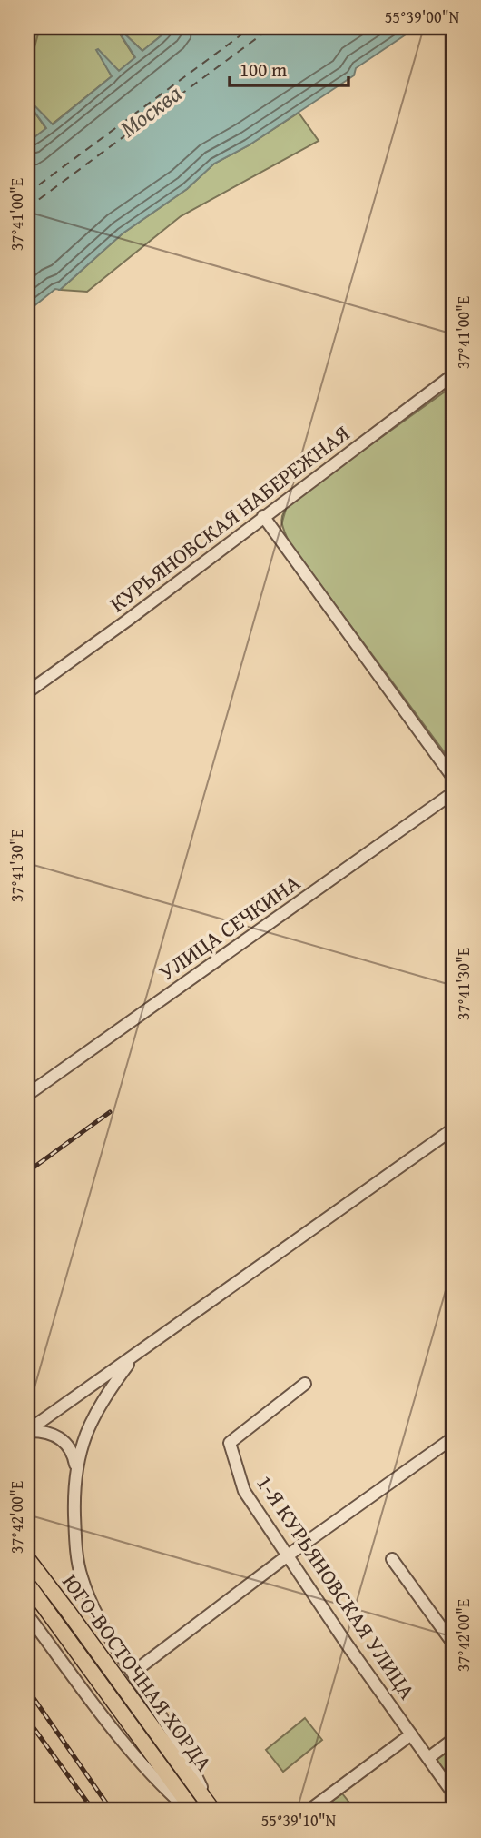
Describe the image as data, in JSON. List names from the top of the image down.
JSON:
{
  "streets": {
    "main road": ["ЮГО-ВОСТОЧНАЯ ХОРДА"],
    "street": ["КУРЬЯНОВСКАЯ НАБЕРЕЖНАЯ", "УЛИЦА СЕЧКИНА", "1-Я КУРЬЯНОВСКАЯ УЛИЦА"]
  },
  "water": ["Москва"],
  "scale_bar": "100 m",
  "coordinates": [
    "55°39'00\"N",
    "37°41'00\"E",
    "37°41'30\"E",
    "37°42'00\"E",
    "55°39'10\"N"
  ]
}
